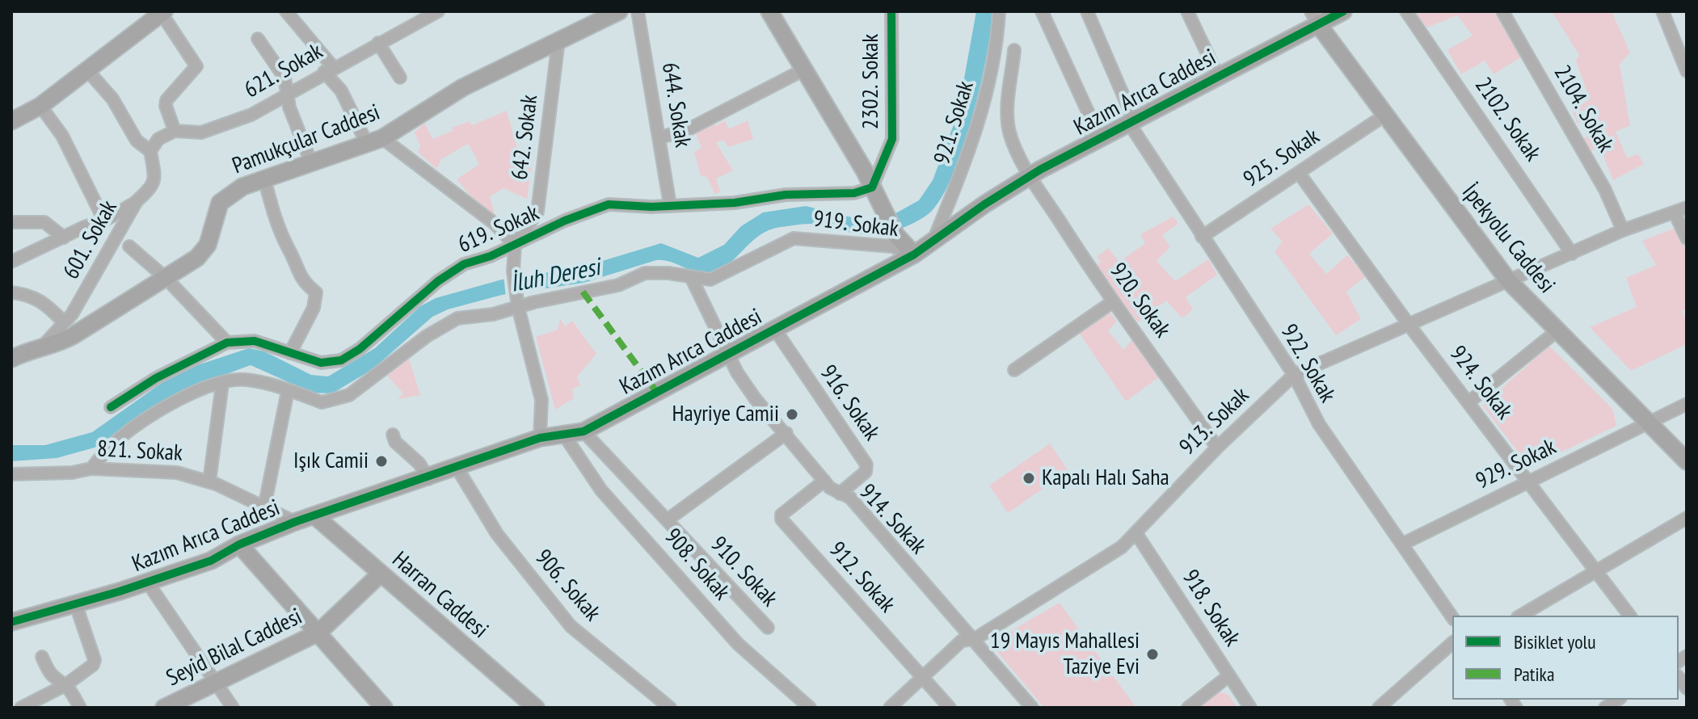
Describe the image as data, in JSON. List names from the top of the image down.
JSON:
{
  "streets": {
    "street": [
      "621. Sokak",
      "2302. Sokak",
      "Kazım Arıca Caddesi",
      "644. Sokak",
      "2104. Sokak",
      "2102. Sokak",
      "921. Sokak",
      "642. Sokak",
      "Pamukçular Caddesi",
      "925. Sokak",
      "919. Sokak",
      "619. Sokak",
      "İpekyolu Caddesi",
      "601. Sokak",
      "920. Sokak",
      "922. Sokak",
      "924. Sokak",
      "916. Sokak",
      "913. Sokak",
      "821. Sokak",
      "929. Sokak",
      "914. Sokak",
      "908. Sokak",
      "910. Sokak",
      "912. Sokak",
      "906. Sokak",
      "Harran Caddesi",
      "918. Sokak",
      "Seyid Bilal Caddesi"
    ]
  },
  "crossings": [
    ["2302. Sokak", "619. Sokak"],
    ["Kazım Arıca Caddesi", "921. Sokak"],
    ["Kazım Arıca Caddesi", "919. Sokak"],
    ["Kazım Arıca Caddesi", "İpekyolu Caddesi"],
    ["Kazım Arıca Caddesi", "920. Sokak"],
    ["Kazım Arıca Caddesi", "922. Sokak"],
    ["Kazım Arıca Caddesi", "916. Sokak"],
    ["Kazım Arıca Caddesi", "821. Sokak"],
    ["Kazım Arıca Caddesi", "914. Sokak"],
    ["Kazım Arıca Caddesi", "908. Sokak"],
    ["Kazım Arıca Caddesi", "910. Sokak"],
    ["Kazım Arıca Caddesi", "906. Sokak"],
    ["Kazım Arıca Caddesi", "Harran Caddesi"],
    ["644. Sokak", "619. Sokak"],
    ["2104. Sokak", "913. Sokak"],
    ["2102. Sokak", "913. Sokak"],
    ["642. Sokak", "Pamukçular Caddesi"],
    ["642. Sokak", "619. Sokak"],
    ["Pamukçular Caddesi", "601. Sokak"],
    ["925. Sokak", "İpekyolu Caddesi"],
    ["925. Sokak", "922. Sokak"],
    ["925. Sokak", "924. Sokak"],
    ["919. Sokak", "821. Sokak"],
    ["919. Sokak", "914. Sokak"],
    ["İpekyolu Caddesi", "913. Sokak"],
    ["İpekyolu Caddesi", "929. Sokak"],
    ["920. Sokak", "913. Sokak"],
    ["922. Sokak", "913. Sokak"],
    ["922. Sokak", "929. Sokak"],
    ["924. Sokak", "913. Sokak"],
    ["924. Sokak", "929. Sokak"],
    ["916. Sokak", "914. Sokak"],
    ["913. Sokak", "914. Sokak"],
    ["913. Sokak", "912. Sokak"],
    ["913. Sokak", "918. Sokak"],
    ["914. Sokak", "912. Sokak"],
    ["Harran Caddesi", "Seyid Bilal Caddesi"]
  ],
  "water": ["İluh Deresi"],
  "places": [
    "Hayriye Camii",
    "Işık Camii",
    "Kapalı Halı Saha",
    "19 Mayıs Mahallesi Taziye Evi"
  ],
  "legend": ["Bisiklet yolu", "Patika"]
}
